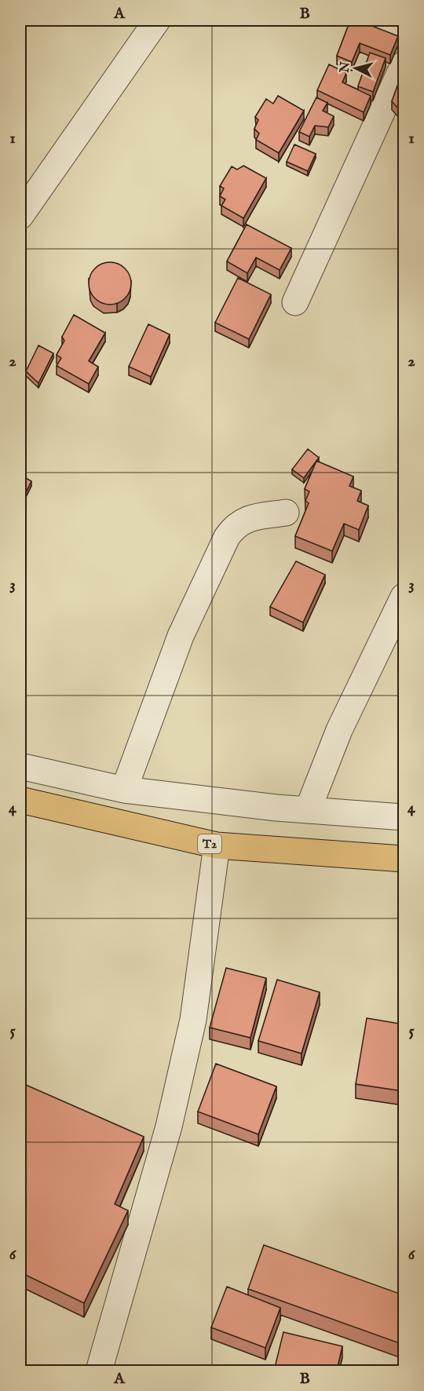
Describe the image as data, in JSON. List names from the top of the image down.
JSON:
{
  "streets": {
    "highway": ["T2"]
  },
  "north": "left",
  "grid": {
    "columns": ["A", "B"],
    "rows": [
      "1",
      "2",
      "3",
      "4",
      "5",
      "6"
    ]
  }
}
